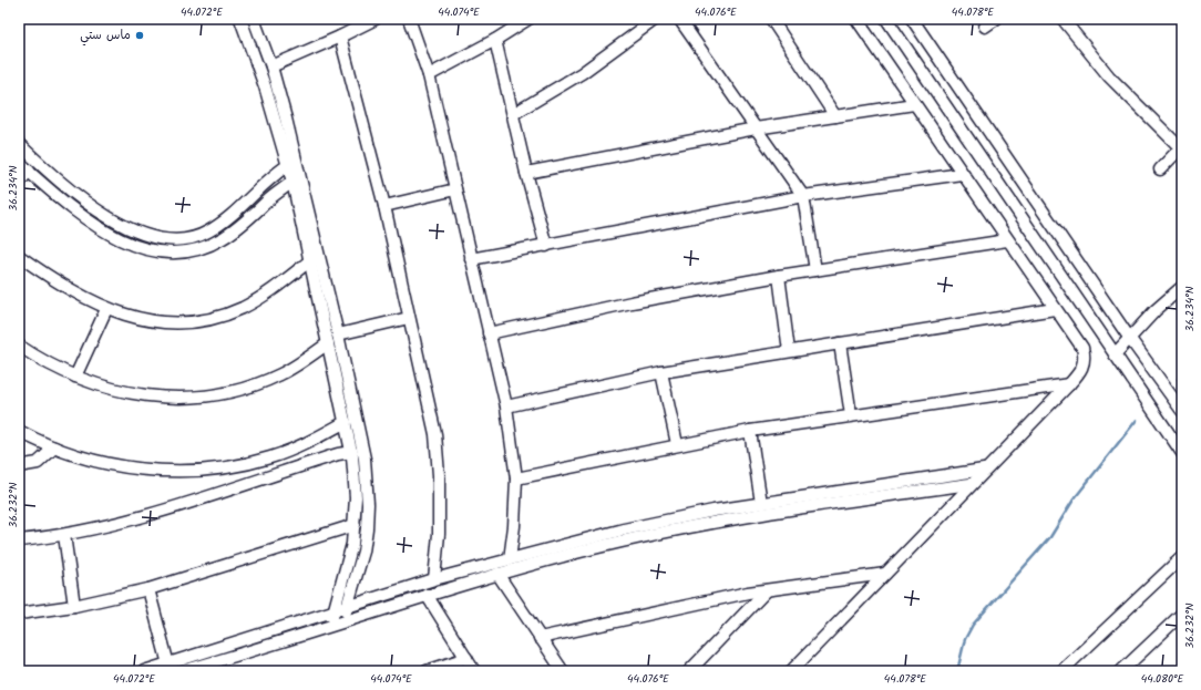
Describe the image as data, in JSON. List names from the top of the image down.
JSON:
{
  "places": ["ماس ستي"],
  "coordinates": [
    "44.072°E",
    "44.074°E",
    "44.076°E",
    "44.078°E",
    "36.234°N",
    "36.232°N",
    "44.080°E"
  ]
}
